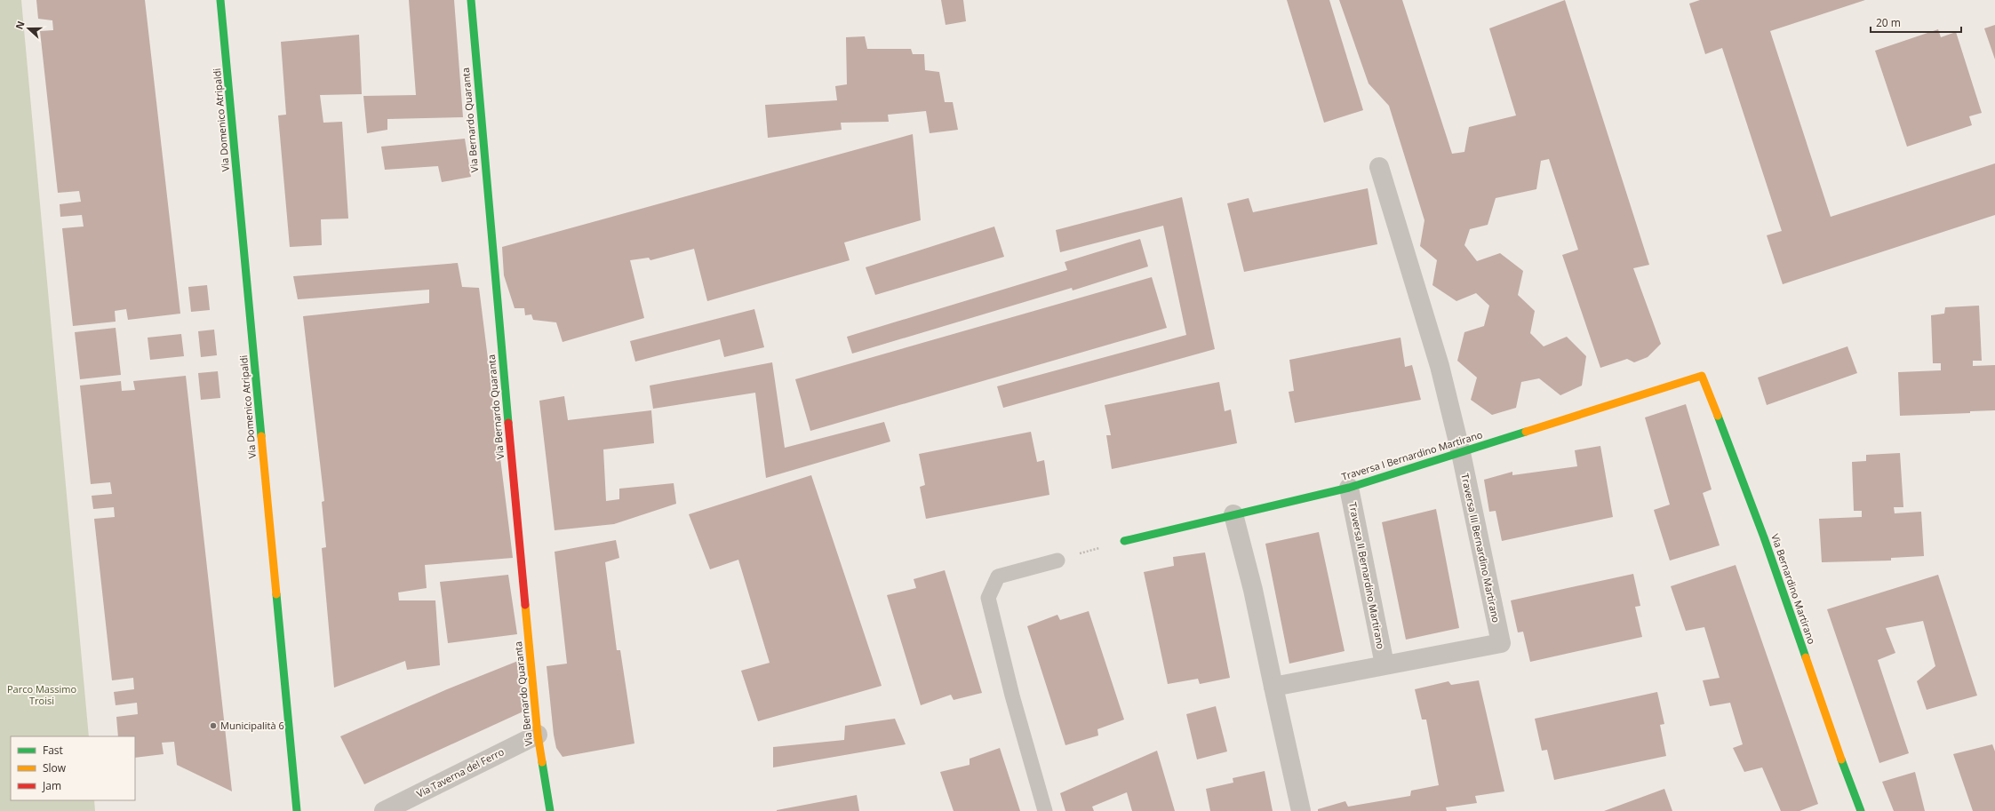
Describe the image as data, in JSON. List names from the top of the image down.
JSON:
{
  "streets": {
    "street": [
      "Via Domenico Atripaldi",
      "Via Bernardo Quaranta",
      "Traversa I Bernardino Martirano",
      "Traversa III Bernardino Martirano",
      "Traversa II Bernardino Martirano",
      "Via Bernardino Martirano",
      "Via Taverna del Ferro"
    ]
  },
  "crossings": [
    ["Via Bernardo Quaranta", "Via Taverna del Ferro"],
    ["Traversa I Bernardino Martirano", "Traversa III Bernardino Martirano"],
    ["Traversa I Bernardino Martirano", "Traversa II Bernardino Martirano"],
    ["Traversa I Bernardino Martirano", "Via Bernardino Martirano"],
    ["Traversa III Bernardino Martirano", "Traversa II Bernardino Martirano"]
  ],
  "parks": ["Parco Massimo Troisi"],
  "places": ["Municipalità 6"],
  "legend": ["Fast", "Slow", "Jam"],
  "scale_bar": "20 m",
  "north": "left"
}
